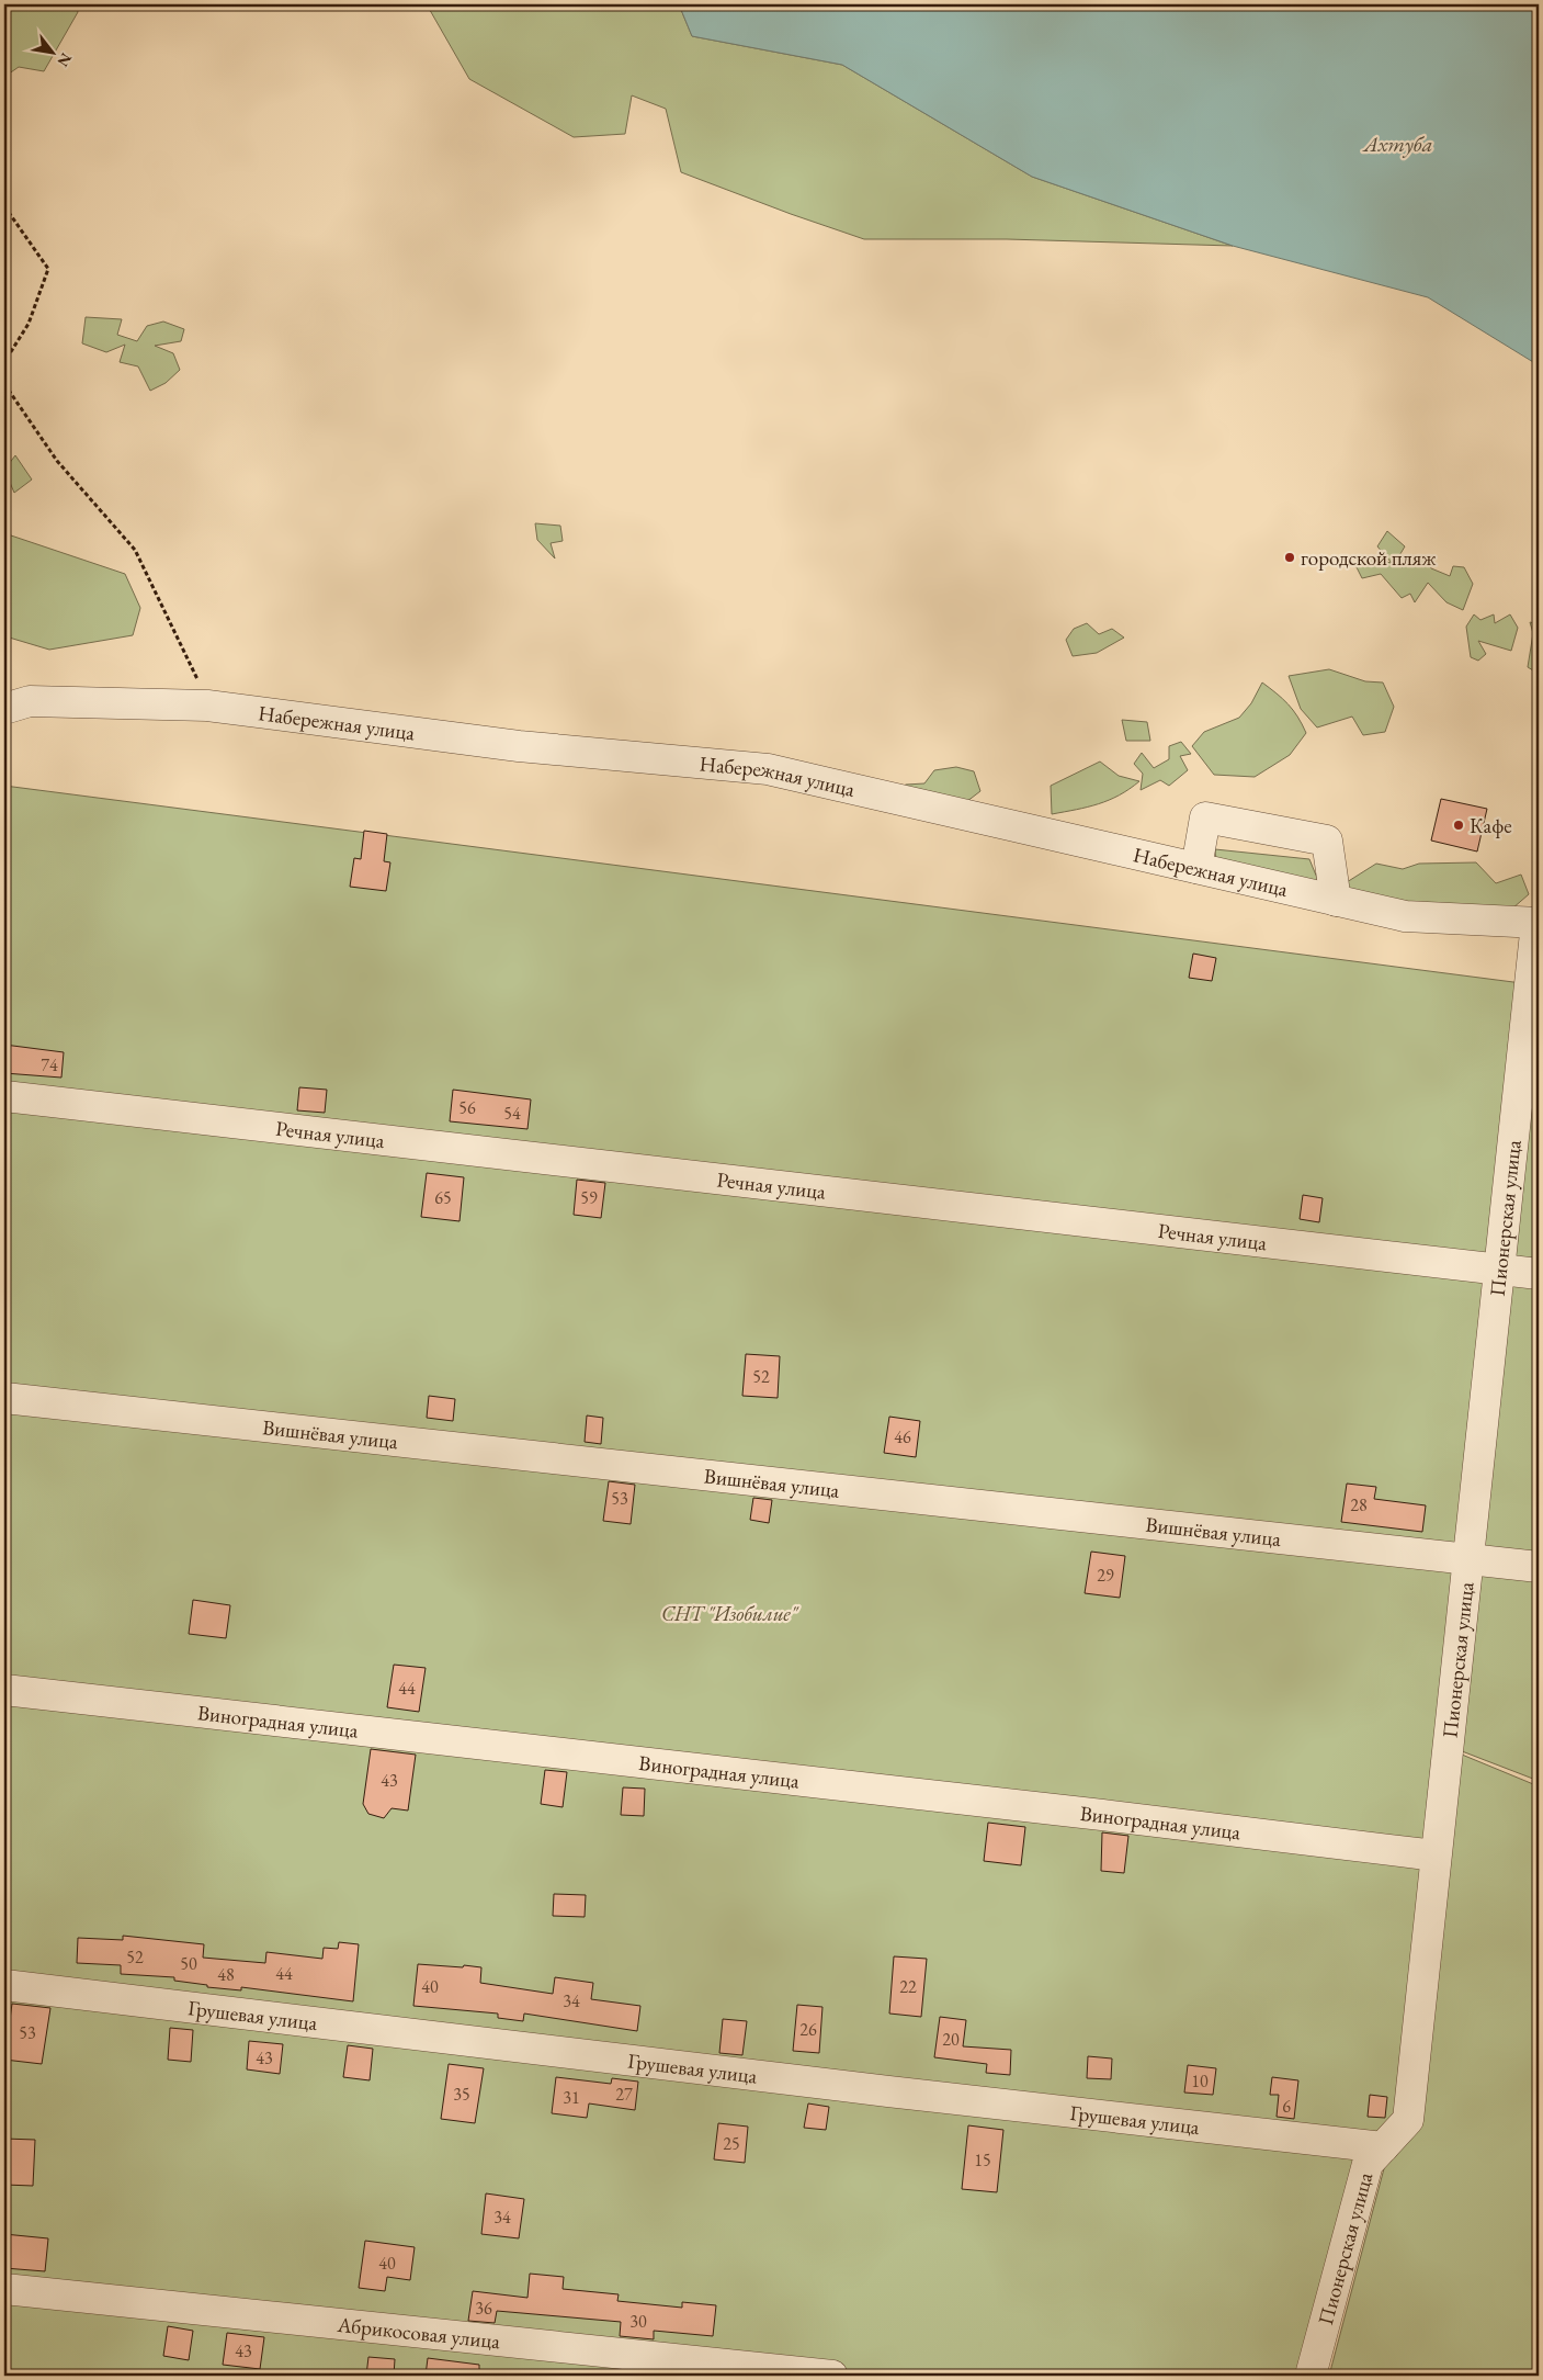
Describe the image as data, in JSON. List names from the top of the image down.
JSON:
{
  "streets": {
    "street": [
      "Набережная улица",
      "Речная улица",
      "Пионерская улица",
      "Вишнёвая улица",
      "Виноградная улица",
      "Грушевая улица",
      "Абрикосовая улица"
    ]
  },
  "crossings": [
    ["Набережная улица", "Пионерская улица"],
    ["Речная улица", "Пионерская улица"],
    ["Пионерская улица", "Вишнёвая улица"],
    ["Пионерская улица", "Виноградная улица"],
    ["Пионерская улица", "Грушевая улица"]
  ],
  "water": ["Ахтуба"],
  "parks": ["СНТ \"Изобилие\""],
  "places": ["городской пляж", "Кафе"],
  "house_numbers": [
    "74",
    "56",
    "54",
    "65",
    "59",
    "52",
    "46",
    "53",
    "28",
    "29",
    "44",
    "43",
    "52",
    "50",
    "44",
    "48",
    "40",
    "22",
    "34",
    "26",
    "53",
    "20",
    "43",
    "10",
    "35",
    "27",
    "31",
    "6",
    "25",
    "15",
    "34",
    "40",
    "36",
    "30",
    "43"
  ],
  "north": "bottom right"
}
